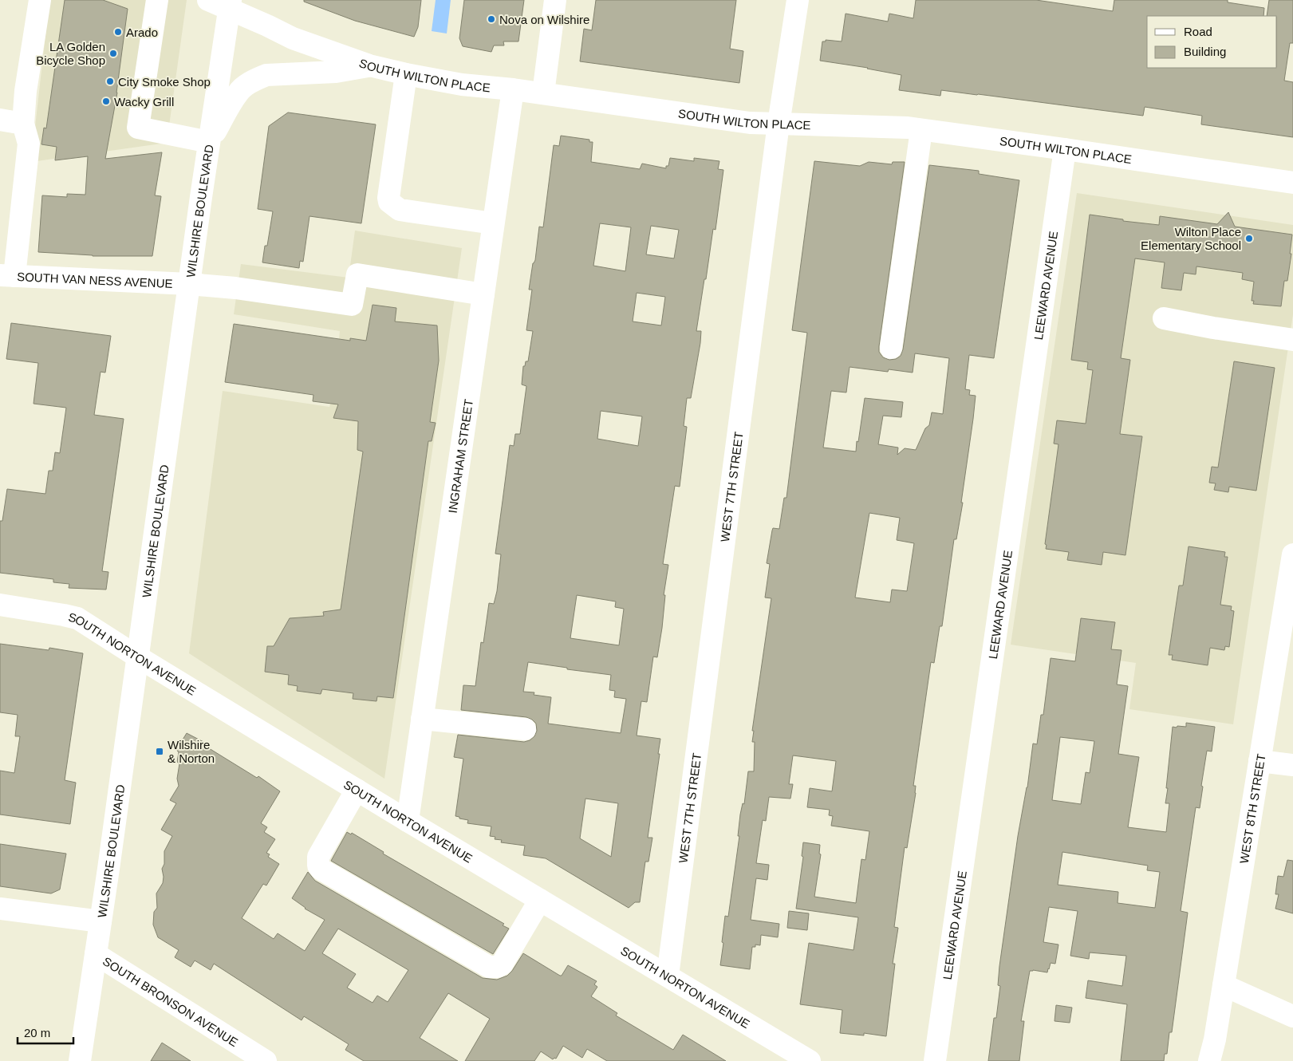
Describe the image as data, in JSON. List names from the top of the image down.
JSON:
{
  "streets": {
    "street": [
      "SOUTH WILTON PLACE",
      "WILSHIRE BOULEVARD",
      "SOUTH VAN NESS AVENUE",
      "LEEWARD AVENUE",
      "INGRAHAM STREET",
      "WEST 7TH STREET",
      "SOUTH NORTON AVENUE",
      "WEST 8TH STREET",
      "SOUTH BRONSON AVENUE"
    ]
  },
  "crossings": [
    ["SOUTH WILTON PLACE", "WILSHIRE BOULEVARD"],
    ["SOUTH WILTON PLACE", "LEEWARD AVENUE"],
    ["SOUTH WILTON PLACE", "INGRAHAM STREET"],
    ["SOUTH WILTON PLACE", "WEST 7TH STREET"],
    ["WILSHIRE BOULEVARD", "SOUTH VAN NESS AVENUE"],
    ["WILSHIRE BOULEVARD", "SOUTH NORTON AVENUE"],
    ["WILSHIRE BOULEVARD", "SOUTH BRONSON AVENUE"],
    ["SOUTH VAN NESS AVENUE", "INGRAHAM STREET"],
    ["INGRAHAM STREET", "SOUTH NORTON AVENUE"],
    ["WEST 7TH STREET", "SOUTH NORTON AVENUE"]
  ],
  "places": {
    "other": [
      "Nova on Wilshire",
      "Arado",
      "LA Golden Bicycle Shop",
      "City Smoke Shop",
      "Wacky Grill",
      "Wilton Place Elementary School"
    ],
    "transit": ["Wilshire & Norton"]
  },
  "legend": ["Road", "Building"],
  "scale_bar": "20 m"
}
